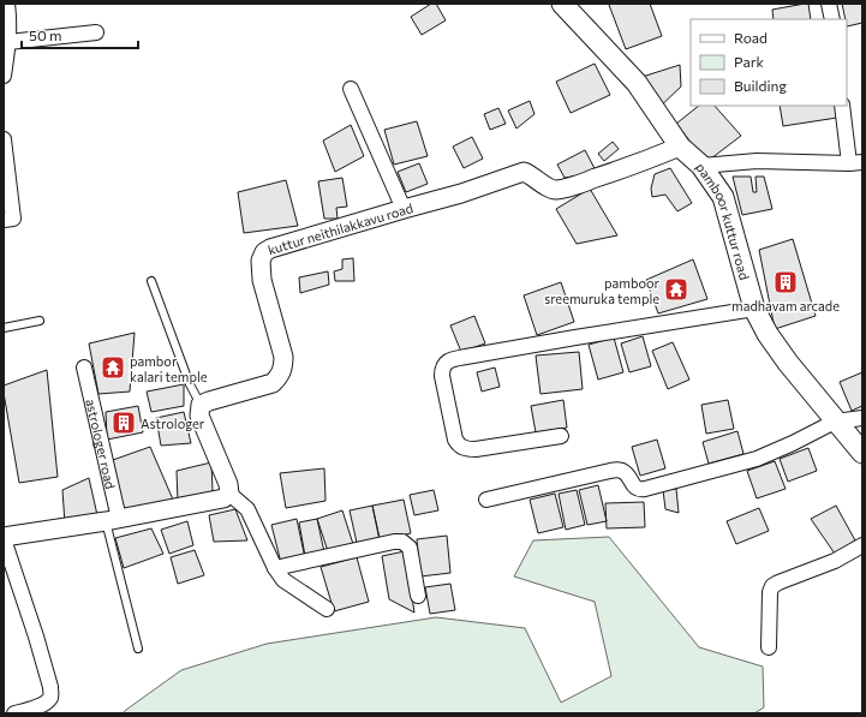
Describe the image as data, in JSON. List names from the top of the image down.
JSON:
{
  "streets": {
    "main road": ["pamboor kuttur road"],
    "street": ["kuttur neithilakkavu road", "astrologer road"]
  },
  "crossings": [
    ["pamboor kuttur road", "kuttur neithilakkavu road"]
  ],
  "places": {
    "building": ["madhavam arcade", "Astrologer"],
    "temple": ["pamboor sreemuruka temple", "pambor kalari temple"]
  },
  "legend": ["Road", "Park", "Building"],
  "scale_bar": "50 m"
}
